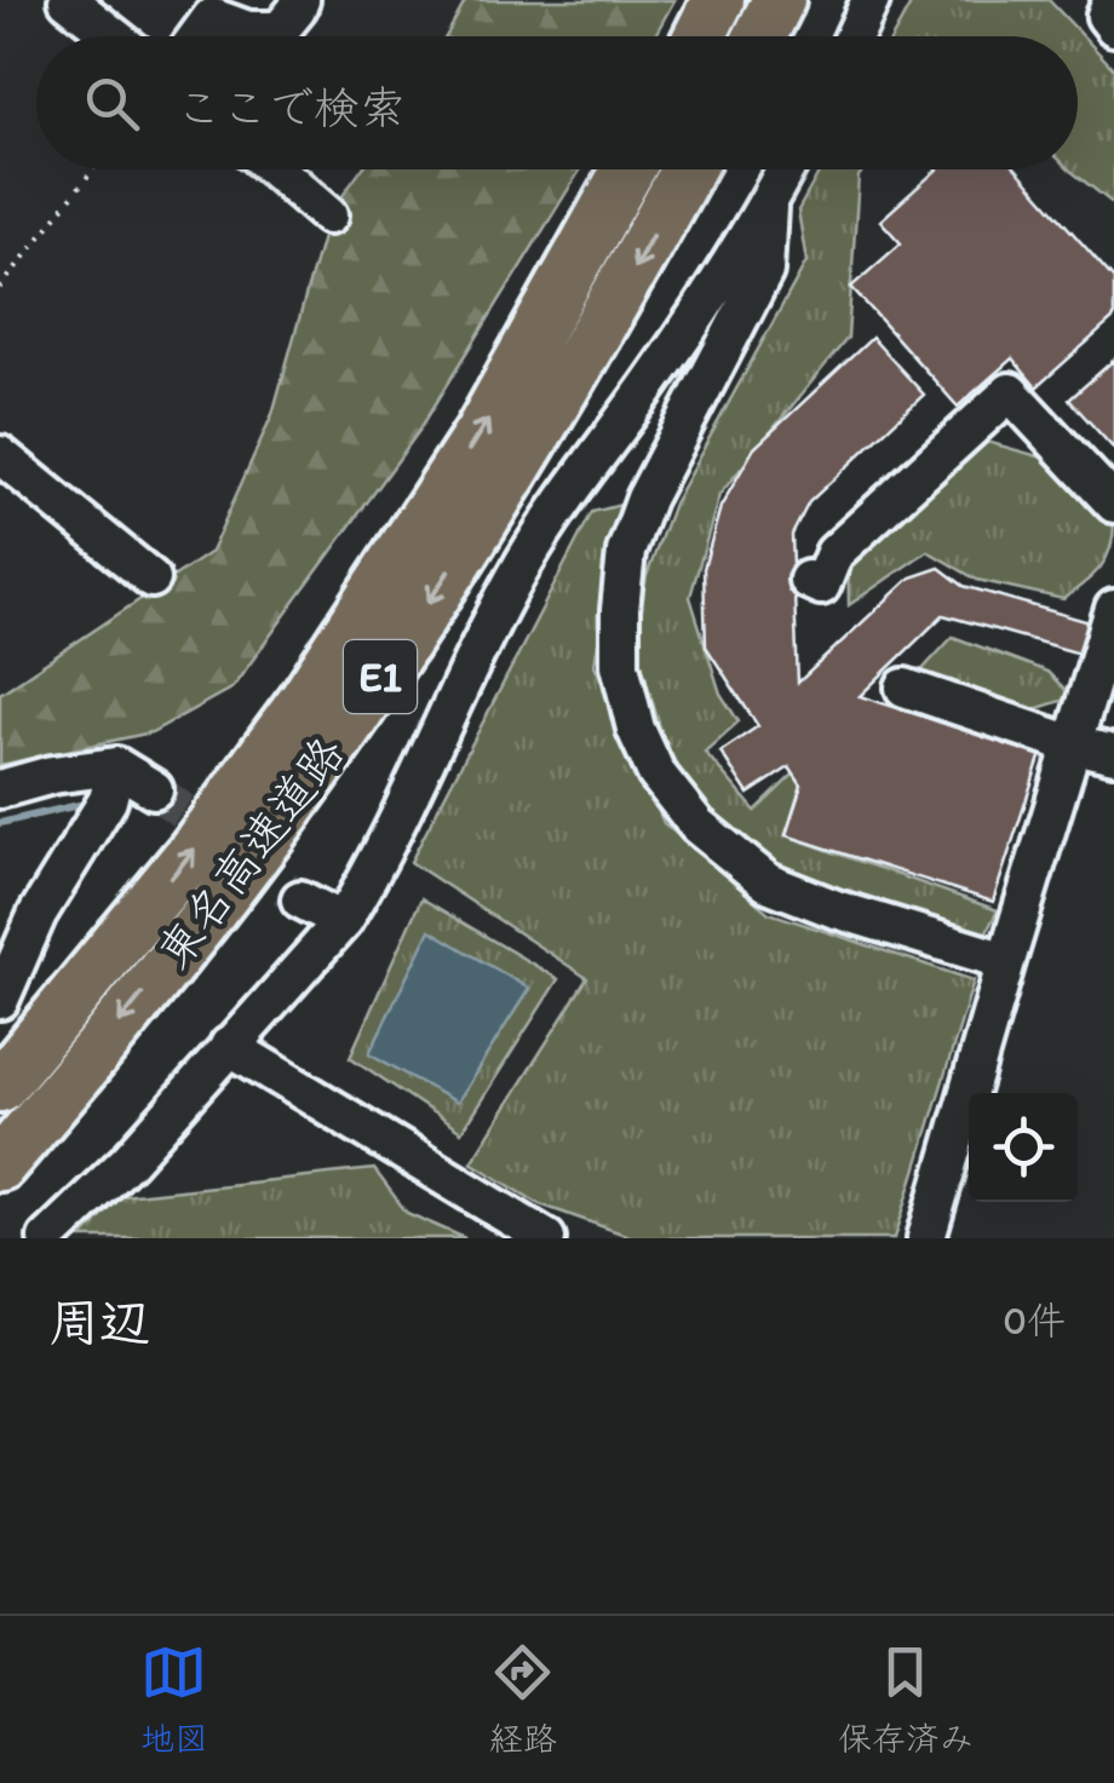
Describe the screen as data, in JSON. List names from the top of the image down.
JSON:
{
  "streets": {
    "highway": ["E1", "東名高速道路"]
  },
  "page": {
    "search": "ここで検索",
    "heading": ["周辺", "0件"],
    "nav": ["地図", "経路", "保存済み"]
  }
}
